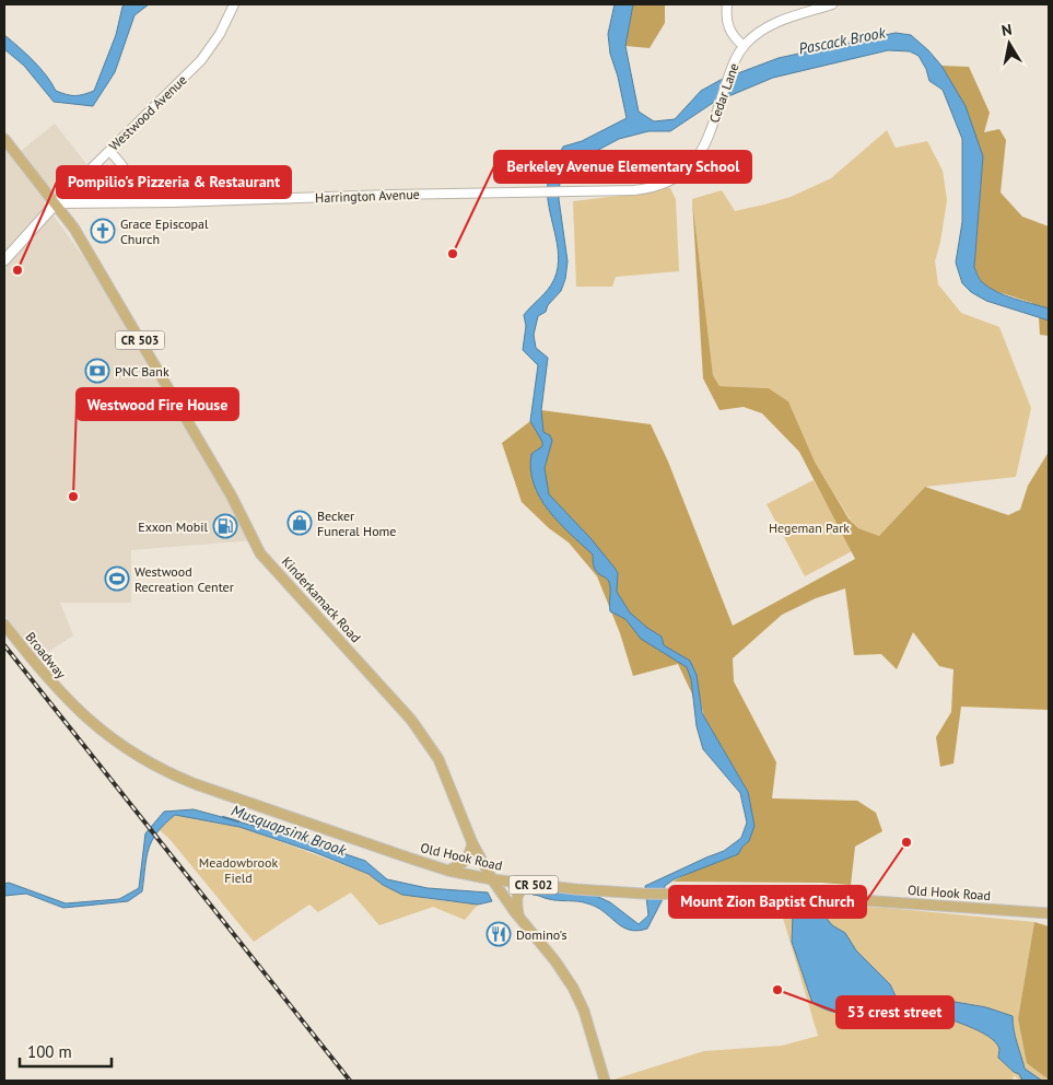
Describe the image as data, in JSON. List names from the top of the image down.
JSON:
{
  "streets": {
    "main road": [
      "Westwood Avenue",
      "CR 503",
      "Kinderkamack Road",
      "Broadway",
      "Old Hook Road",
      "CR 502"
    ],
    "street": ["Cedar Lane", "Harrington Avenue"]
  },
  "crossings": [
    ["Cedar Lane", "Harrington Avenue"],
    ["Westwood Avenue", "Harrington Avenue"],
    ["Westwood Avenue", "Kinderkamack Road"],
    ["Harrington Avenue", "Kinderkamack Road"],
    ["Kinderkamack Road", "Old Hook Road"],
    ["Broadway", "Old Hook Road"]
  ],
  "water": ["Pascack Brook", "Musquapsink Brook"],
  "parks": ["Hegeman Park", "Meadowbrook Field"],
  "places": {
    "church": ["Grace Episcopal Church"],
    "other": [
      "Berkeley Avenue Elementary School",
      "Pompilio's Pizzeria & Restaurant",
      "Westwood Fire House",
      "Mount Zion Baptist Church",
      "53 crest street"
    ],
    "bank": ["PNC Bank"],
    "shop": ["Becker Funeral Home"],
    "fuel station": ["Exxon Mobil"],
    "sports": ["Westwood Recreation Center"],
    "restaurant": ["Domino's"]
  },
  "scale_bar": "100 m",
  "north": "top"
}
